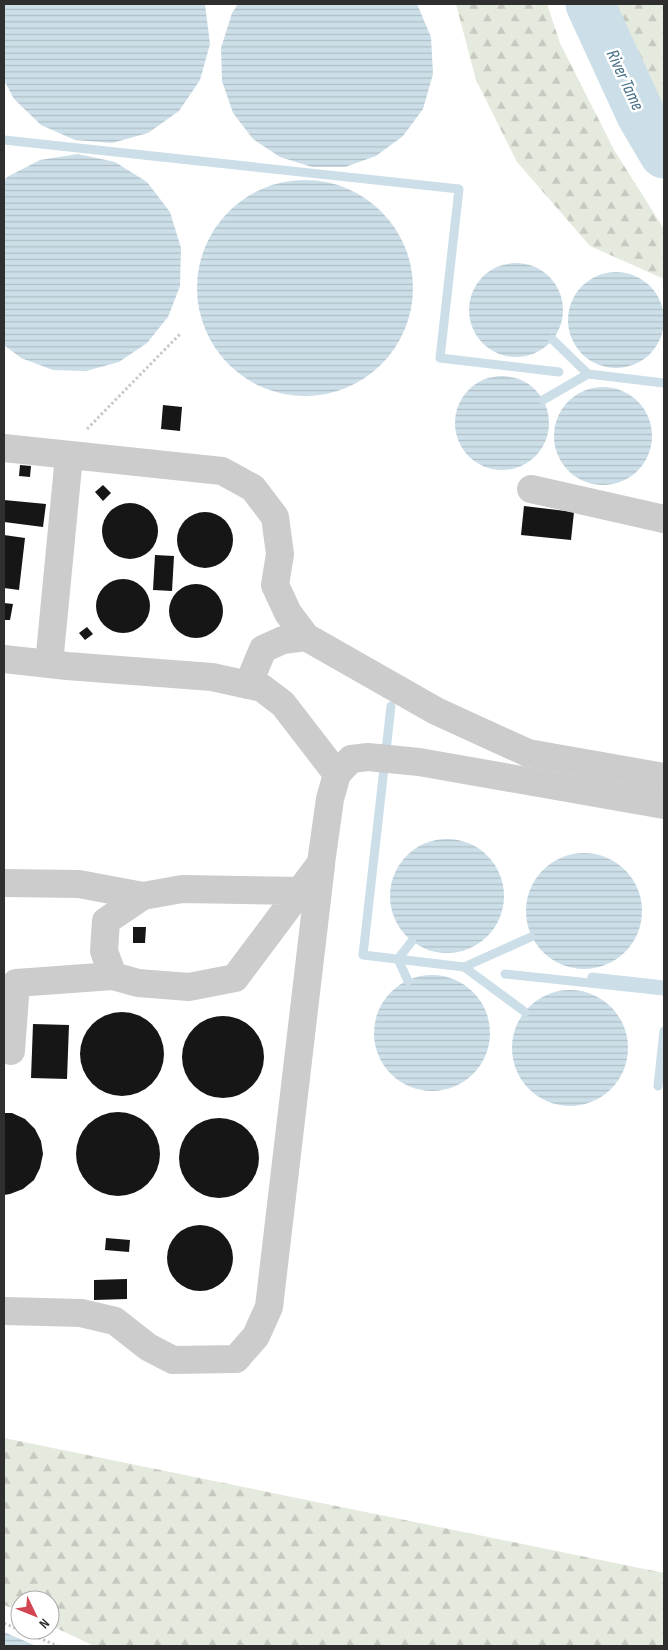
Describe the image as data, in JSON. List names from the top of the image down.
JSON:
{
  "water": ["River Tame"],
  "north": "bottom right"
}
